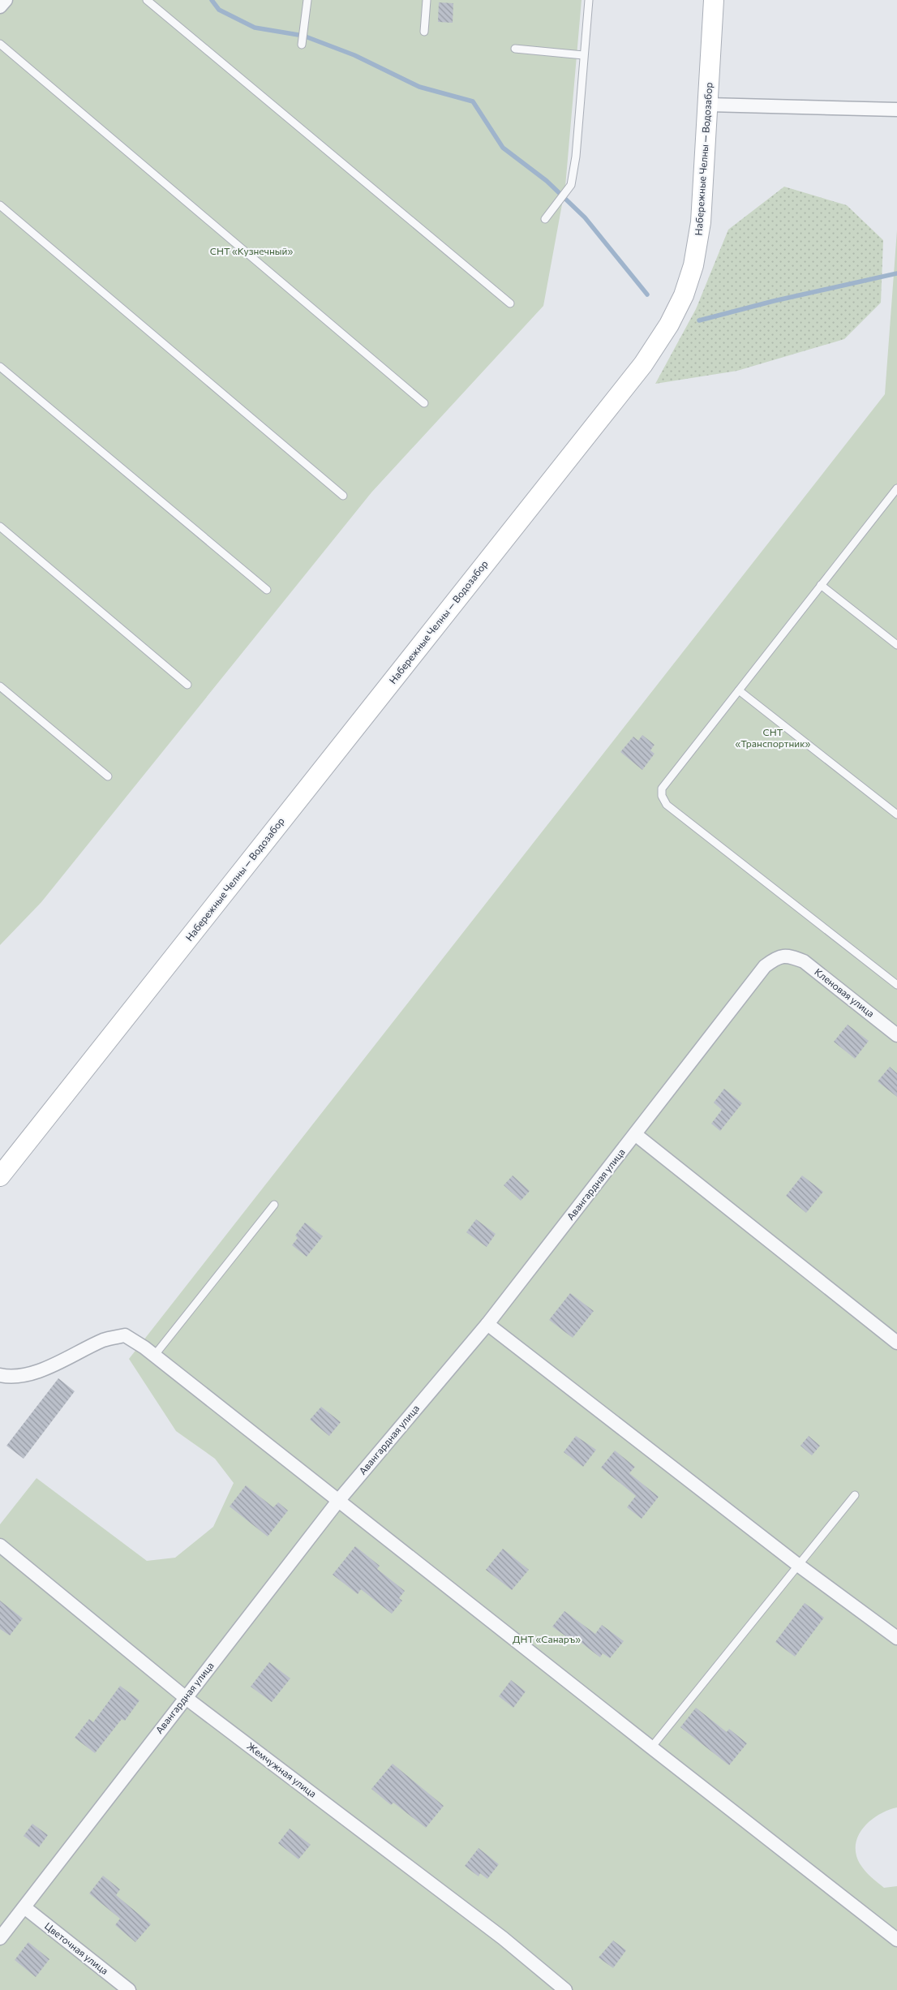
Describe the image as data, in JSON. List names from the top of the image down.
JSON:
{
  "streets": {
    "main road": ["Набережные Челны — Водозабор"],
    "street": [
      "Кленовая улица",
      "Авангардная улица",
      "Жемчужная улица",
      "Цветочная улица"
    ]
  },
  "crossings": [
    ["Кленовая улица", "Авангардная улица"],
    ["Авангардная улица", "Жемчужная улица"],
    ["Авангардная улица", "Цветочная улица"]
  ],
  "parks": ["СНТ «Кузнечный»", "СНТ «Транспортник»", "ДНТ «Санаръ»"]
}
